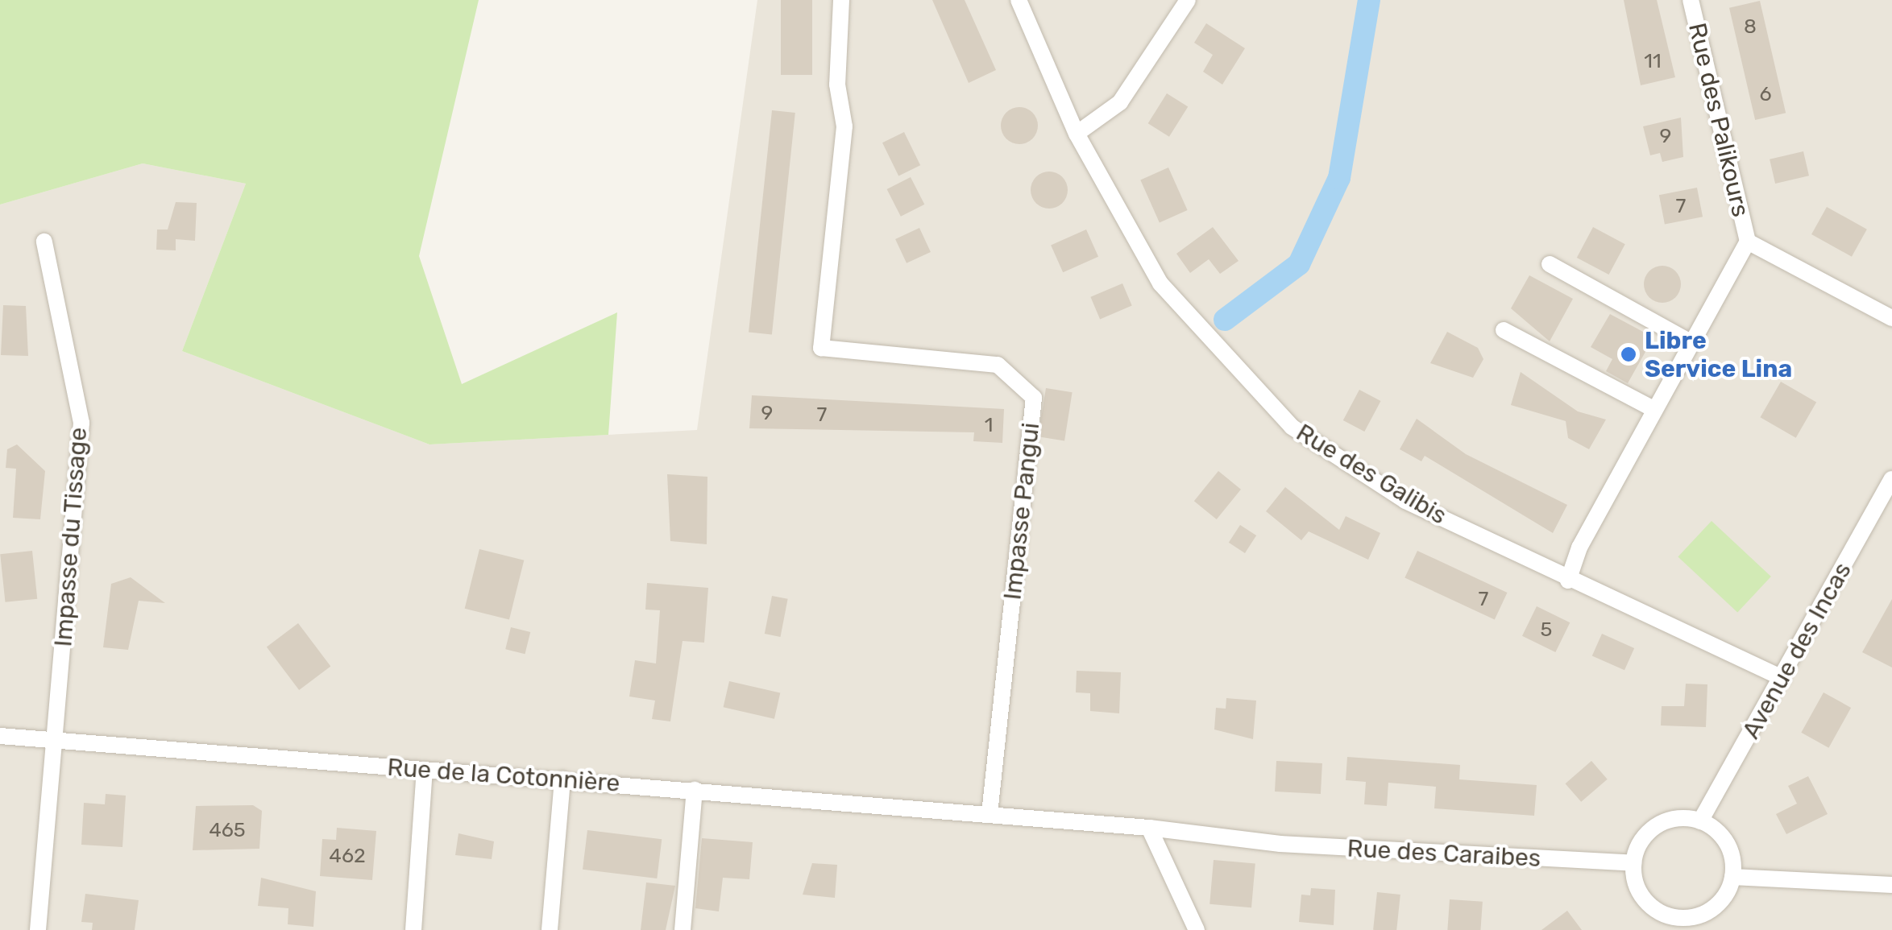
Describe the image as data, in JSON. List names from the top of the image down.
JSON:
{
  "streets": {
    "street": [
      "Rue des Palikours",
      "Rue des Galibis",
      "Impasse Pangui",
      "Impasse du Tissage",
      "Avenue des Incas",
      "Rue de la Cotonnière",
      "Rue des Caraibes"
    ]
  },
  "crossings": [
    ["Rue des Palikours", "Rue des Galibis"],
    ["Rue des Galibis", "Avenue des Incas"],
    ["Impasse Pangui", "Rue de la Cotonnière"],
    ["Impasse du Tissage", "Rue de la Cotonnière"],
    ["Avenue des Incas", "Rue des Caraibes"],
    ["Rue de la Cotonnière", "Rue des Caraibes"]
  ],
  "places": ["Libre Service Lina"],
  "house_numbers": [
    "8",
    "11",
    "6",
    "9",
    "7",
    "9",
    "7",
    "1",
    "7",
    "5",
    "465",
    "462"
  ]
}
